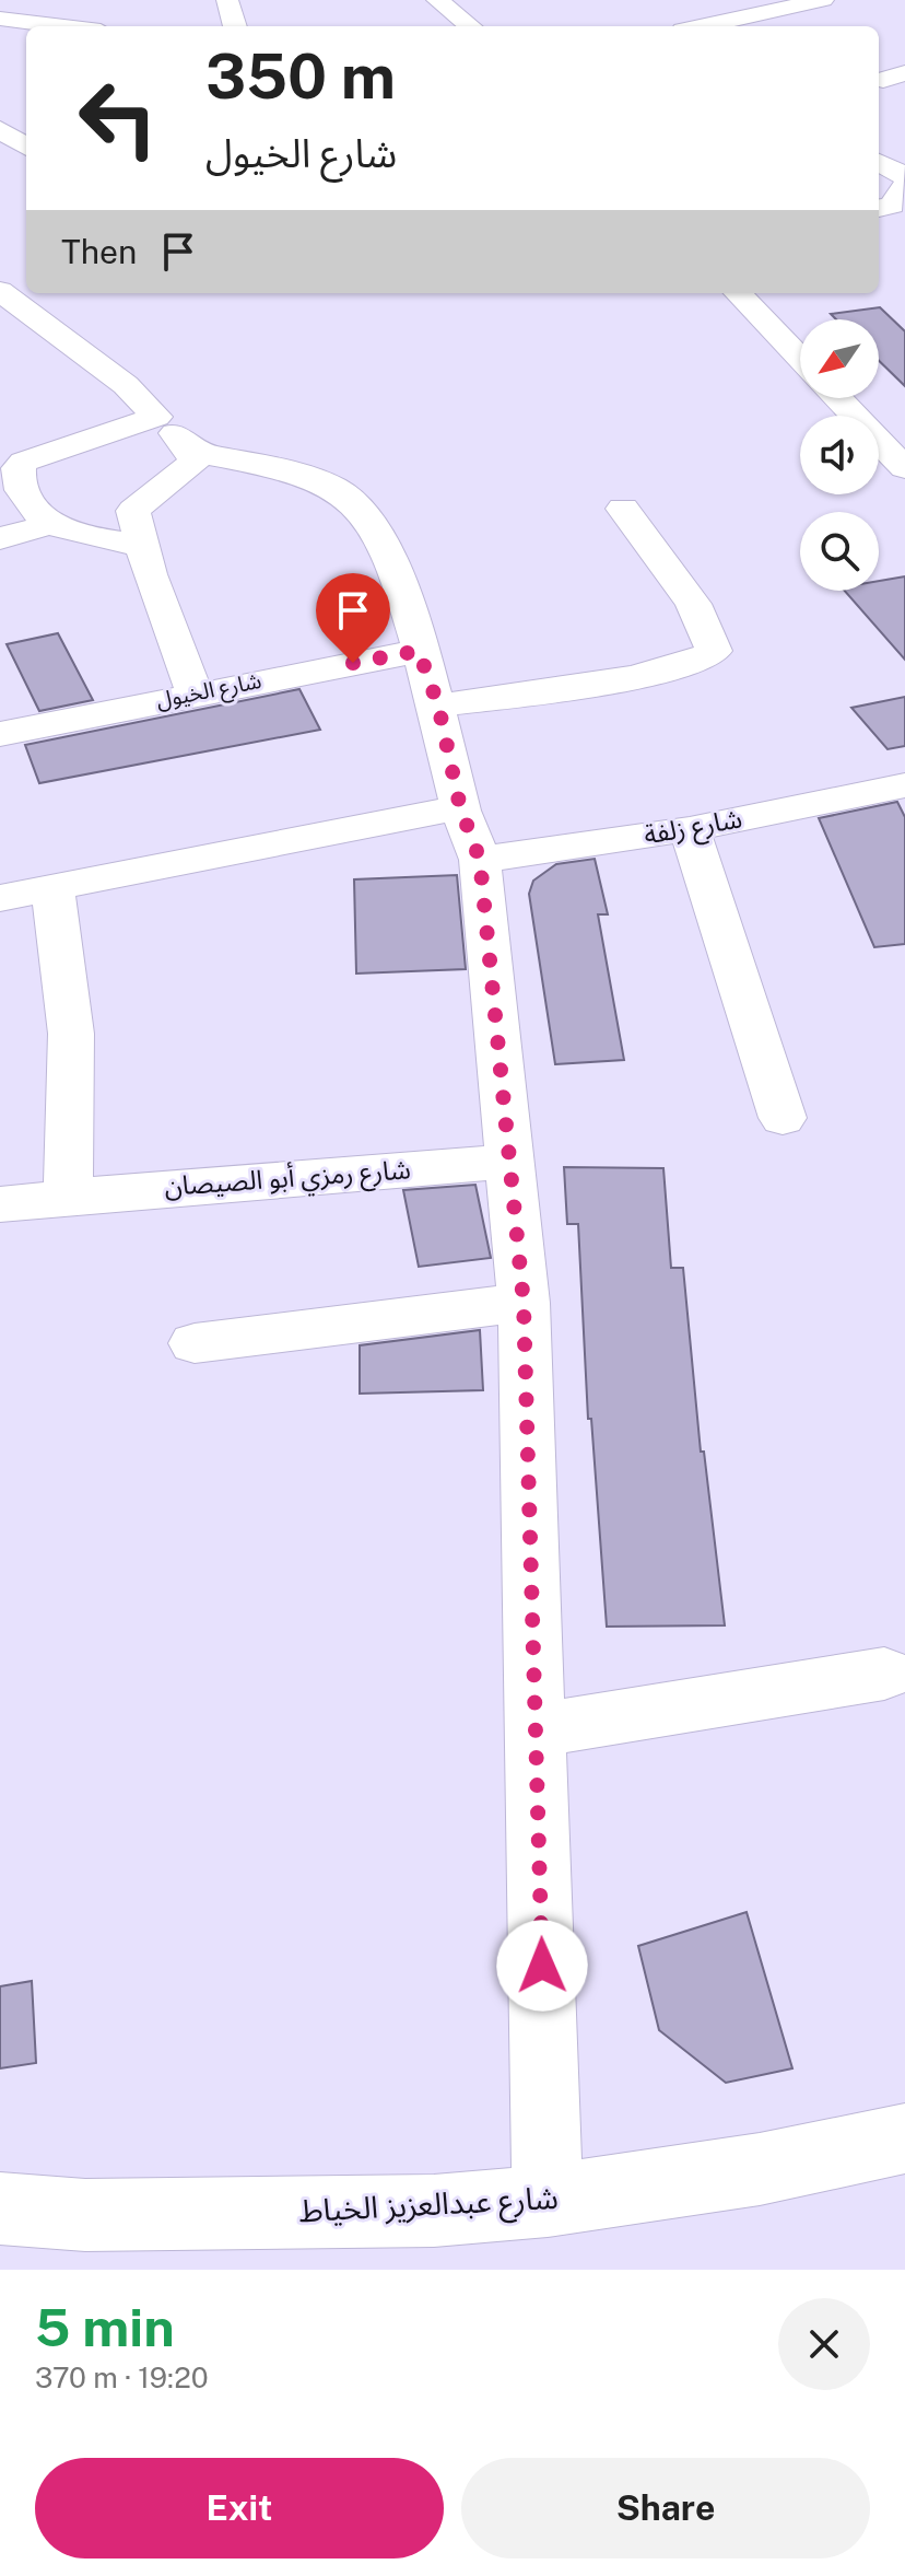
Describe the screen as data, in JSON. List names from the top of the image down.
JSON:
{
  "streets": {
    "street": [
      "شارع الخيول",
      "شارع زلفة",
      "شارع رمزي أبو الصيصان",
      "شارع عبدالعزيز الخياط"
    ]
  },
  "north": "bottom left",
  "page": {
    "turn": ["350 m", "شارع الخيول"],
    "then": "Then",
    "heading": ["5 min", "370 m · 19:20"],
    "buttons": ["Exit", "Share"]
  }
}
